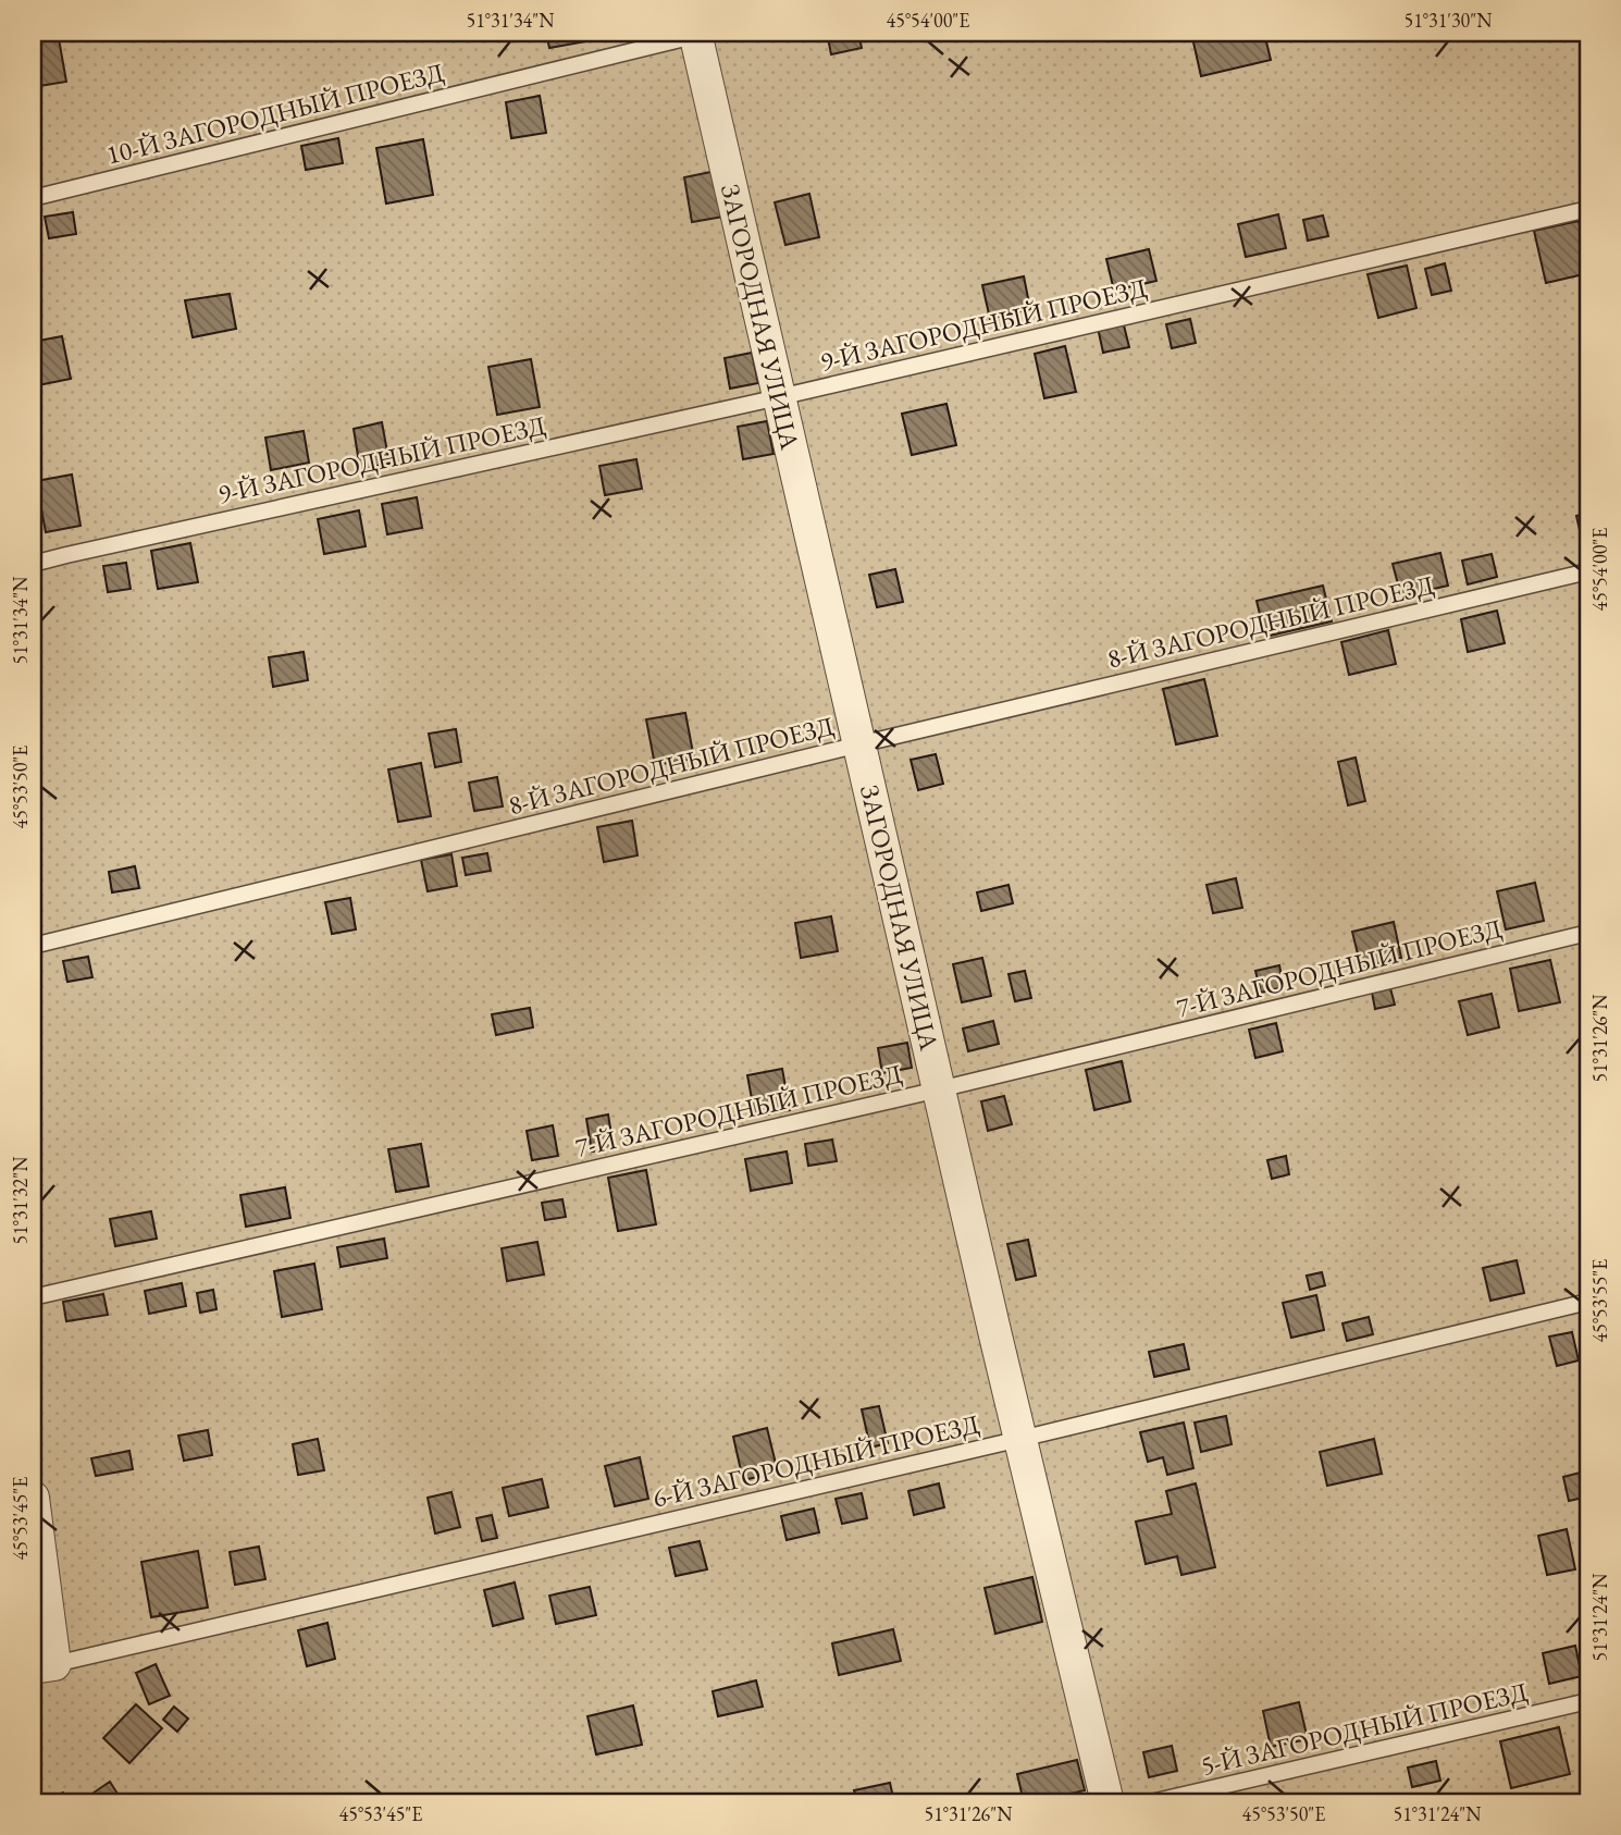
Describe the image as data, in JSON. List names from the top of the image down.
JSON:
{
  "streets": {
    "street": ["ЗАГОРОДНАЯ УЛИЦА"],
    "lane": [
      "10-Й ЗАГОРОДНЫЙ ПРОЕЗД",
      "9-Й ЗАГОРОДНЫЙ ПРОЕЗД",
      "8-Й ЗАГОРОДНЫЙ ПРОЕЗД",
      "7-Й ЗАГОРОДНЫЙ ПРОЕЗД",
      "6-Й ЗАГОРОДНЫЙ ПРОЕЗД",
      "5-Й ЗАГОРОДНЫЙ ПРОЕЗД"
    ]
  },
  "crossings": [
    ["10-Й ЗАГОРОДНЫЙ ПРОЕЗД", "ЗАГОРОДНАЯ УЛИЦА"],
    ["ЗАГОРОДНАЯ УЛИЦА", "9-Й ЗАГОРОДНЫЙ ПРОЕЗД"],
    ["ЗАГОРОДНАЯ УЛИЦА", "8-Й ЗАГОРОДНЫЙ ПРОЕЗД"],
    ["ЗАГОРОДНАЯ УЛИЦА", "7-Й ЗАГОРОДНЫЙ ПРОЕЗД"],
    ["ЗАГОРОДНАЯ УЛИЦА", "6-Й ЗАГОРОДНЫЙ ПРОЕЗД"]
  ],
  "coordinates": [
    "51°31'34\"N",
    "45°54'00\"E",
    "51°31'30\"N",
    "45°53'50\"E",
    "51°31'26\"N",
    "51°31'32\"N",
    "45°53'55\"E",
    "45°53'45\"E",
    "51°31'24\"N"
  ]
}
